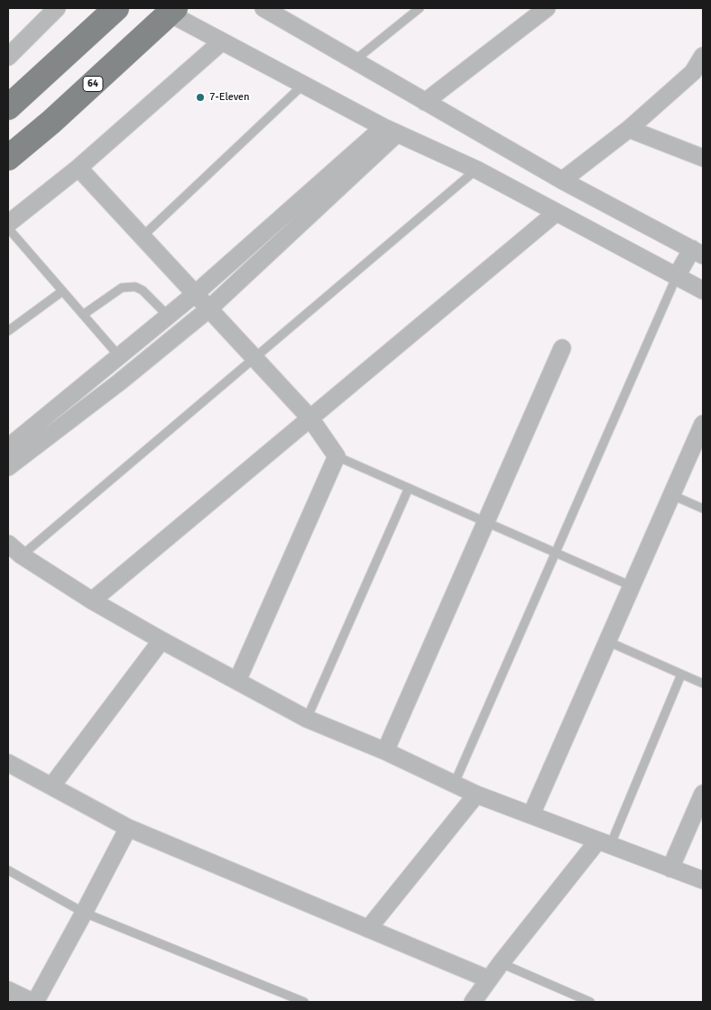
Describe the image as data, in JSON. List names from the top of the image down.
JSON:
{
  "streets": {
    "main road": ["64"]
  },
  "places": ["7-Eleven"]
}
